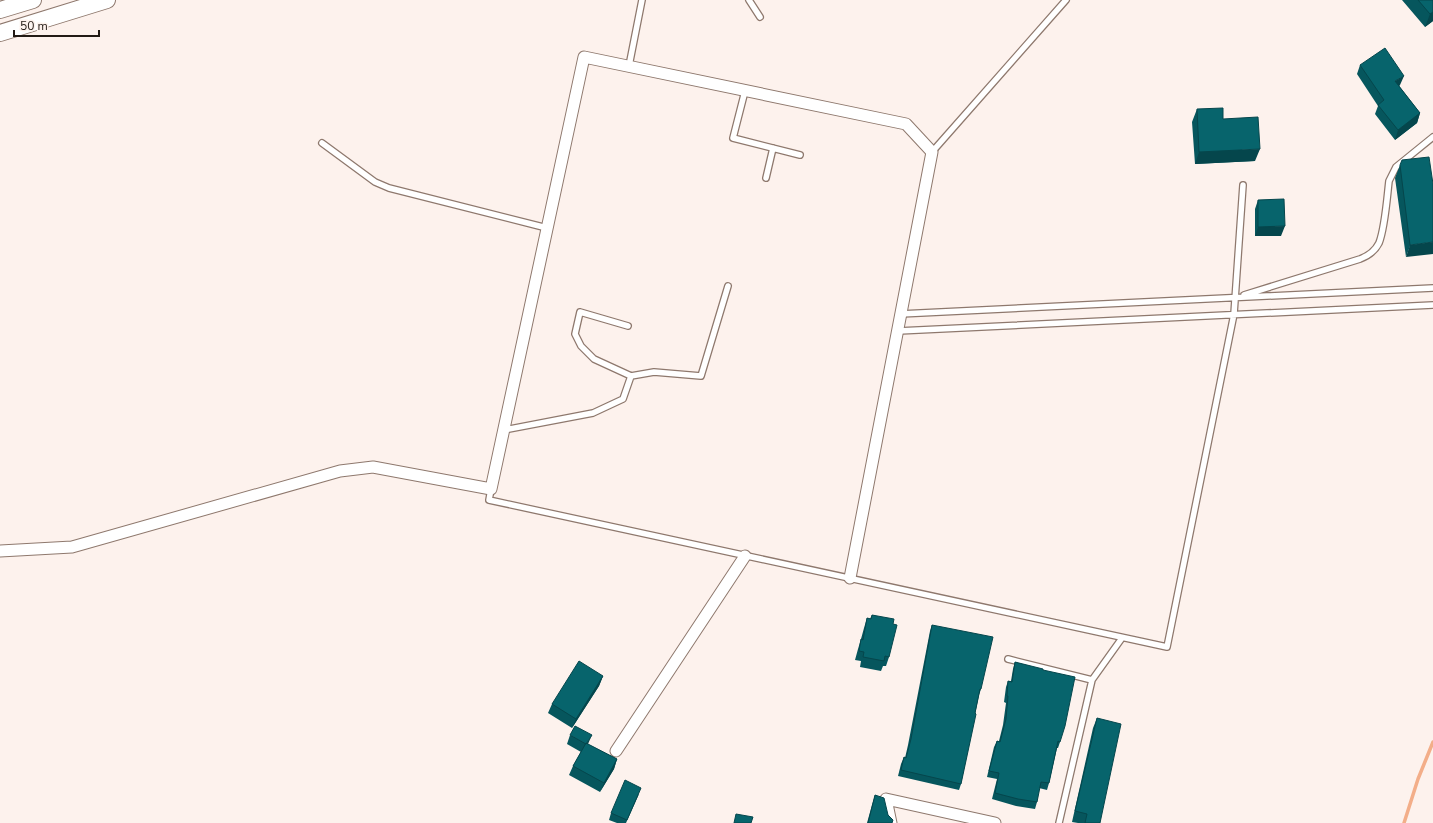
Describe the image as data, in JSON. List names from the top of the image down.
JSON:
{
  "scale_bar": "50 m"
}
